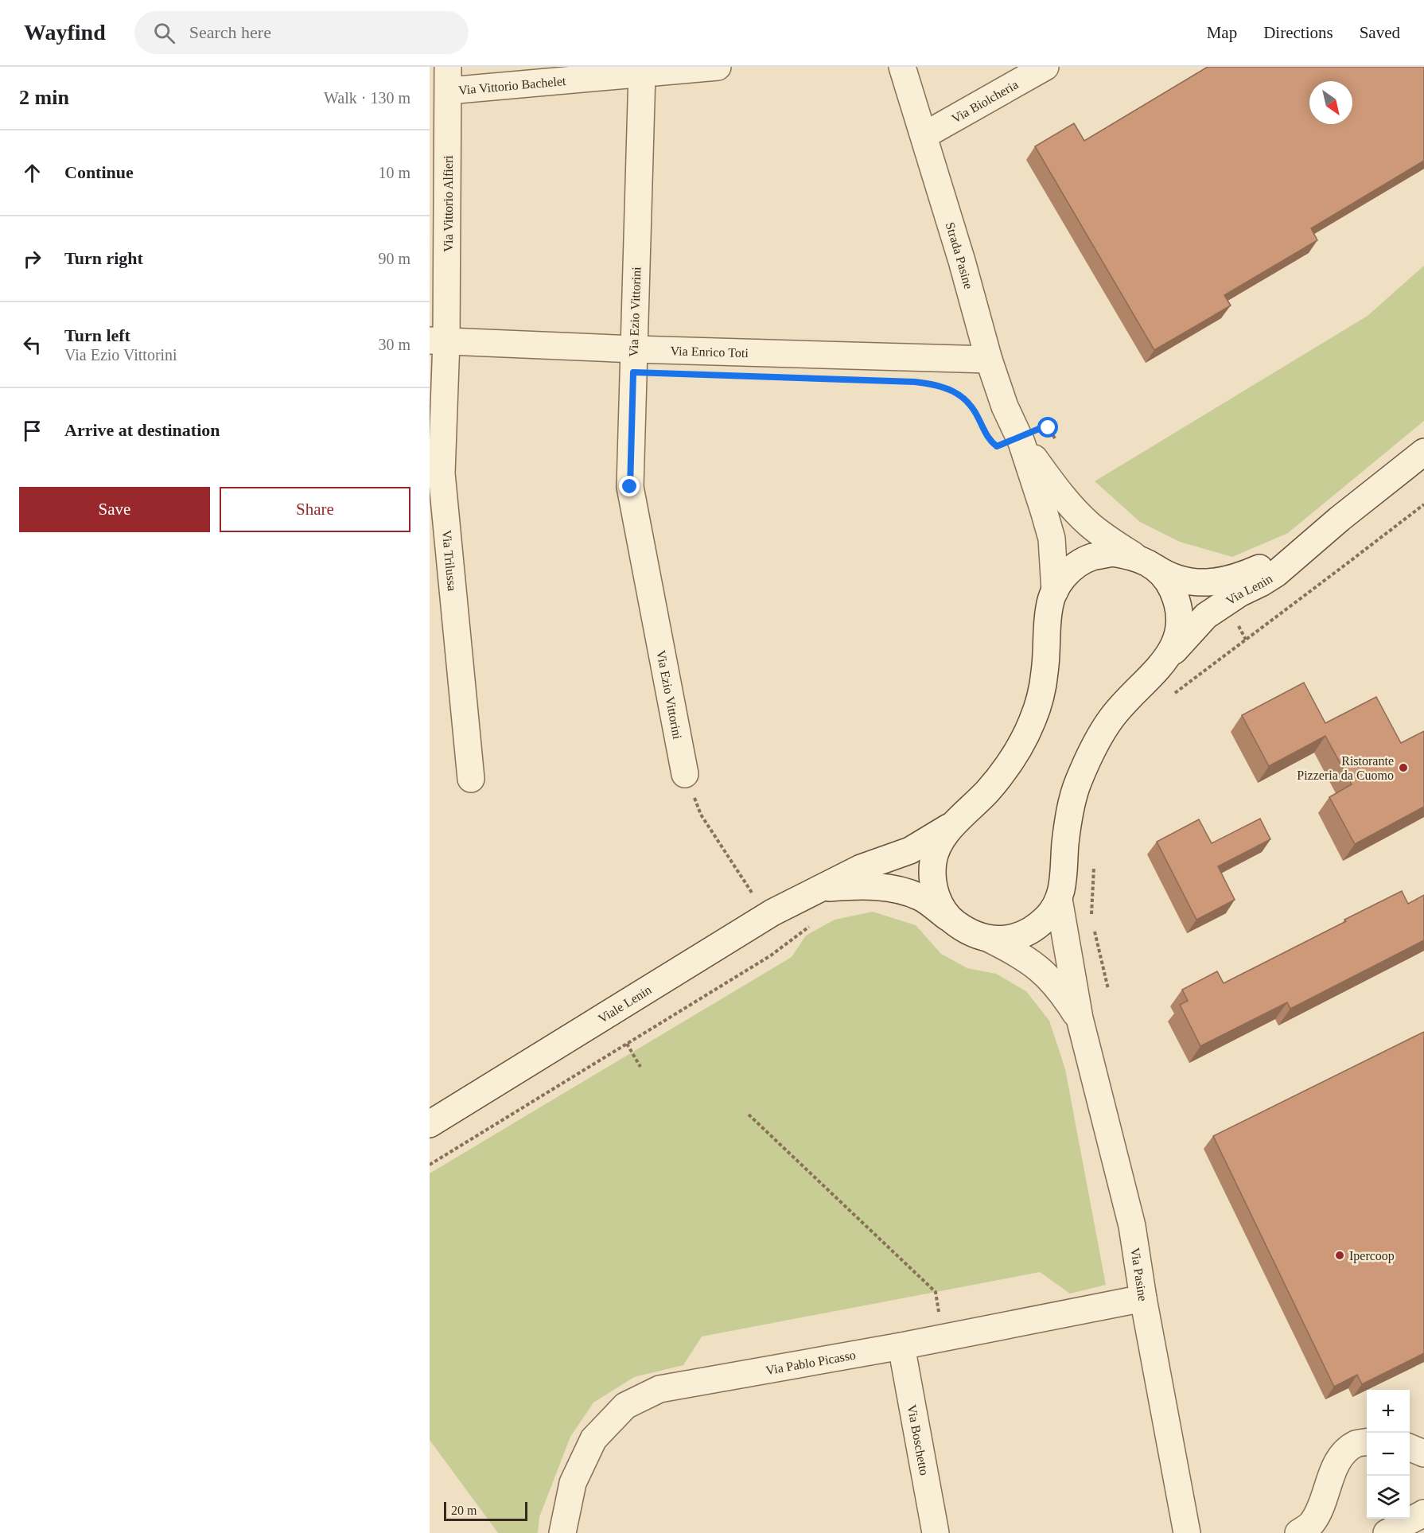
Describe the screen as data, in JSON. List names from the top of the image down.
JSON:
{
  "streets": {
    "street": [
      "Via Vittorio Bachelet",
      "Via Biolcheria",
      "Via Vittorio Alfieri",
      "Strada Pasine",
      "Via Ezio Vittorini",
      "Via Enrico Toti",
      "Via Trilussa",
      "Via Lenin",
      "Viale Lenin",
      "Via Pasine",
      "Via Pablo Picasso",
      "Via Boschetto"
    ]
  },
  "crossings": [
    ["Via Vittorio Bachelet", "Via Vittorio Alfieri"],
    ["Via Vittorio Bachelet", "Via Ezio Vittorini"],
    ["Via Biolcheria", "Strada Pasine"],
    ["Via Vittorio Alfieri", "Via Enrico Toti"],
    ["Via Vittorio Alfieri", "Via Trilussa"],
    ["Strada Pasine", "Via Enrico Toti"],
    ["Via Ezio Vittorini", "Via Enrico Toti"],
    ["Via Enrico Toti", "Via Trilussa"],
    ["Via Pasine", "Via Pablo Picasso"],
    ["Via Pablo Picasso", "Via Boschetto"]
  ],
  "places": ["Ristorante Pizzeria da Cuomo", "Ipercoop"],
  "scale_bar": "20 m",
  "north": "bottom right",
  "page": {
    "header": "Wayfind",
    "search": "Search here",
    "nav": ["Map", "Directions", "Saved"],
    "heading": ["2 min", "Walk · 130 m"],
    "list": [
      ["Continue", "10 m"],
      ["Turn right", "90 m"],
      ["Turn left", "Via Ezio Vittorini", "30 m"],
      "Arrive at destination"
    ],
    "buttons": ["Save", "Share"],
    "map_buttons": ["+", "−"],
    "scale": "20 m"
  }
}
